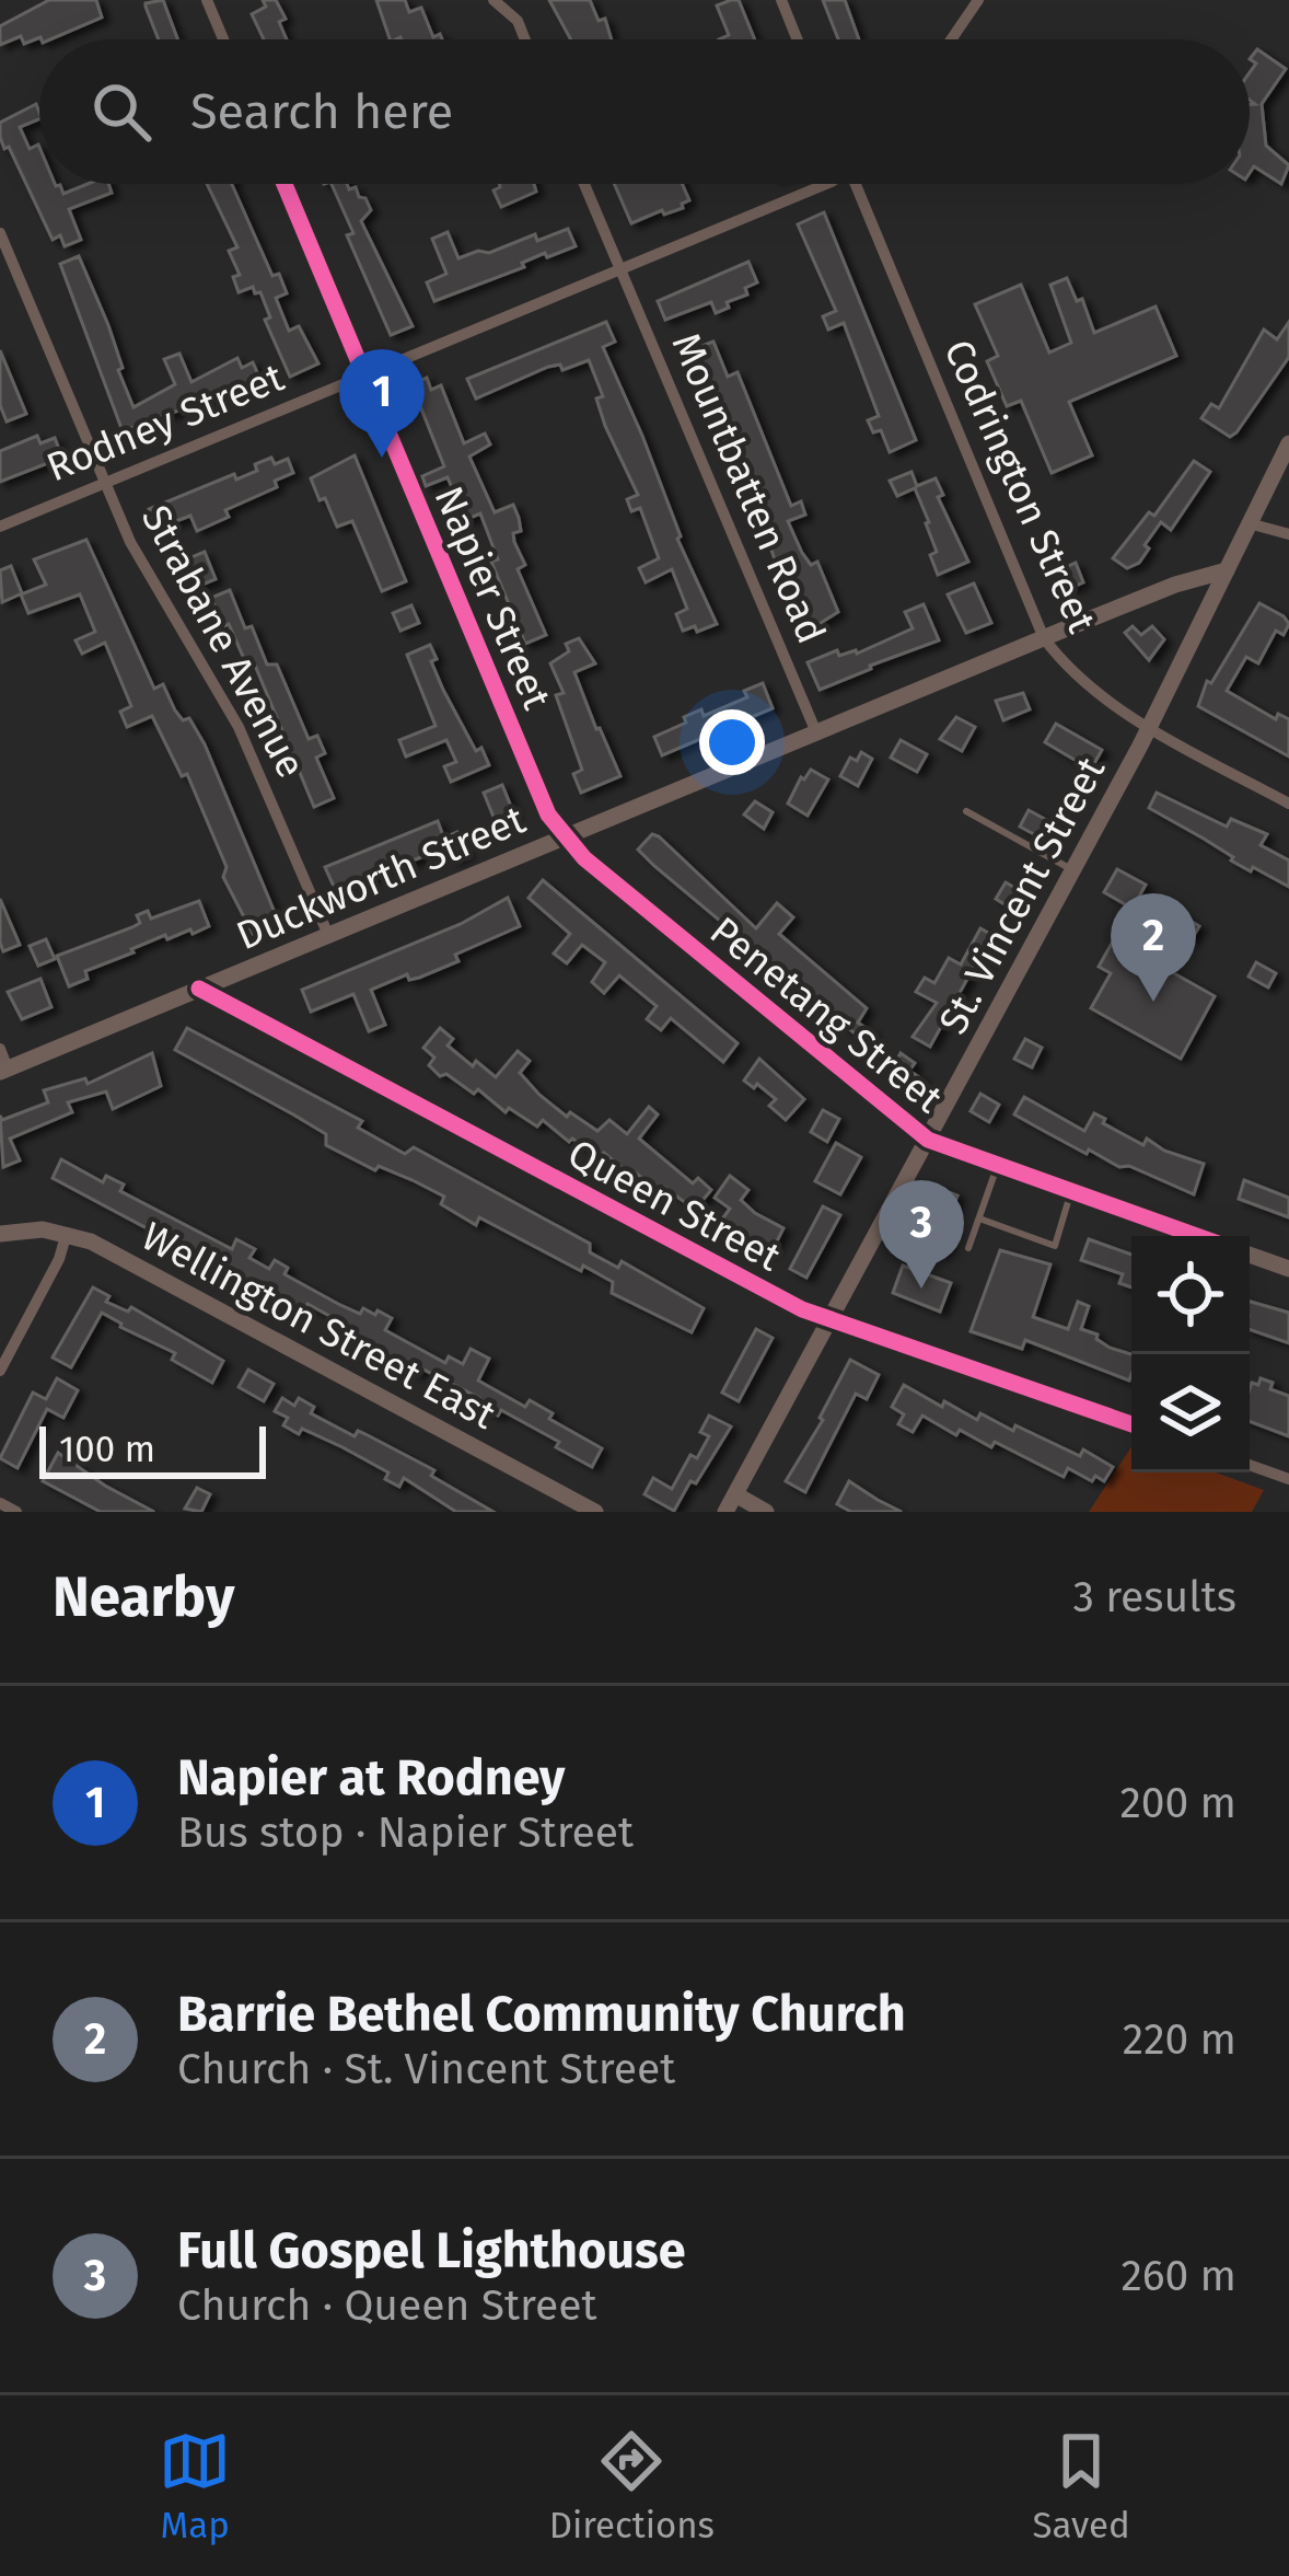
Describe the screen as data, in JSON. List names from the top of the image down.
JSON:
{
  "streets": {
    "main road": [
      "Duckworth Street",
      "St. Vincent Street",
      "Penetang Street",
      "Wellington Street East"
    ],
    "street": [
      "Rodney Street",
      "Codrington Street",
      "Mountbatten Road",
      "Napier Street",
      "Strabane Avenue",
      "Queen Street"
    ]
  },
  "crossings": [
    ["Rodney Street", "Mountbatten Road"],
    ["Rodney Street", "Napier Street"],
    ["Rodney Street", "Strabane Avenue"],
    ["Codrington Street", "Duckworth Street"],
    ["Codrington Street", "St. Vincent Street"],
    ["Mountbatten Road", "Duckworth Street"],
    ["Napier Street", "Duckworth Street"],
    ["Napier Street", "Penetang Street"],
    ["Strabane Avenue", "Duckworth Street"],
    ["Duckworth Street", "St. Vincent Street"],
    ["Duckworth Street", "Penetang Street"],
    ["Duckworth Street", "Queen Street"],
    ["St. Vincent Street", "Penetang Street"],
    ["St. Vincent Street", "Queen Street"]
  ],
  "scale_bar": "100 m",
  "page": {
    "search": "Search here",
    "pins": ["1", "2", "3"],
    "scale": "100 m",
    "heading": ["Nearby", "3 results"],
    "list": [
      {
        "mark": "1",
        "name": "Napier at Rodney",
        "note": "Bus stop · Napier Street",
        "value": "200 m"
      },
      {
        "mark": "2",
        "name": "Barrie Bethel Community Church",
        "note": "Church · St. Vincent Street",
        "value": "220 m"
      },
      {
        "mark": "3",
        "name": "Full Gospel Lighthouse",
        "note": "Church · Queen Street",
        "value": "260 m"
      }
    ],
    "nav": ["Map", "Directions", "Saved"]
  }
}
